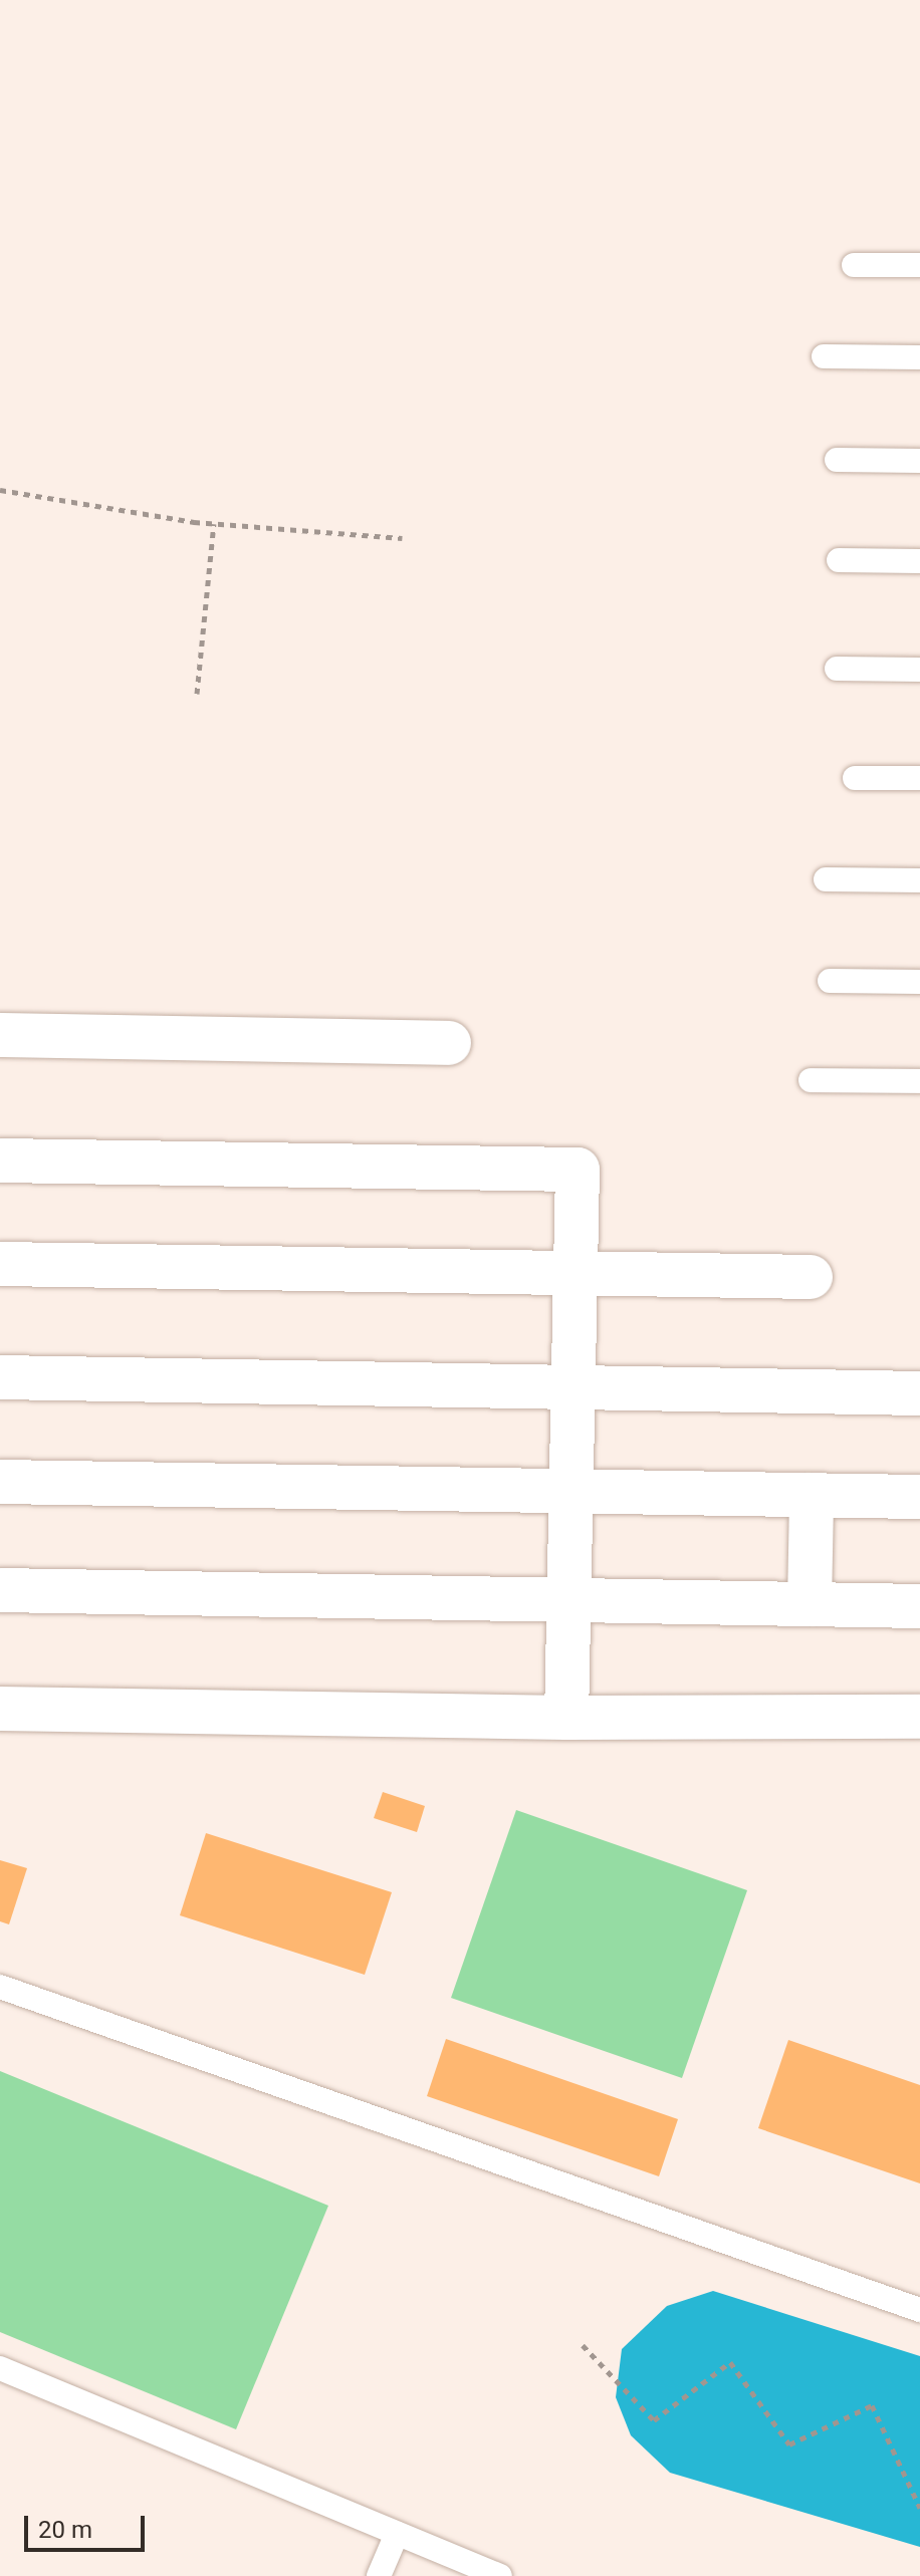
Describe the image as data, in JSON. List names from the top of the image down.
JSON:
{
  "scale_bar": "20 m"
}
